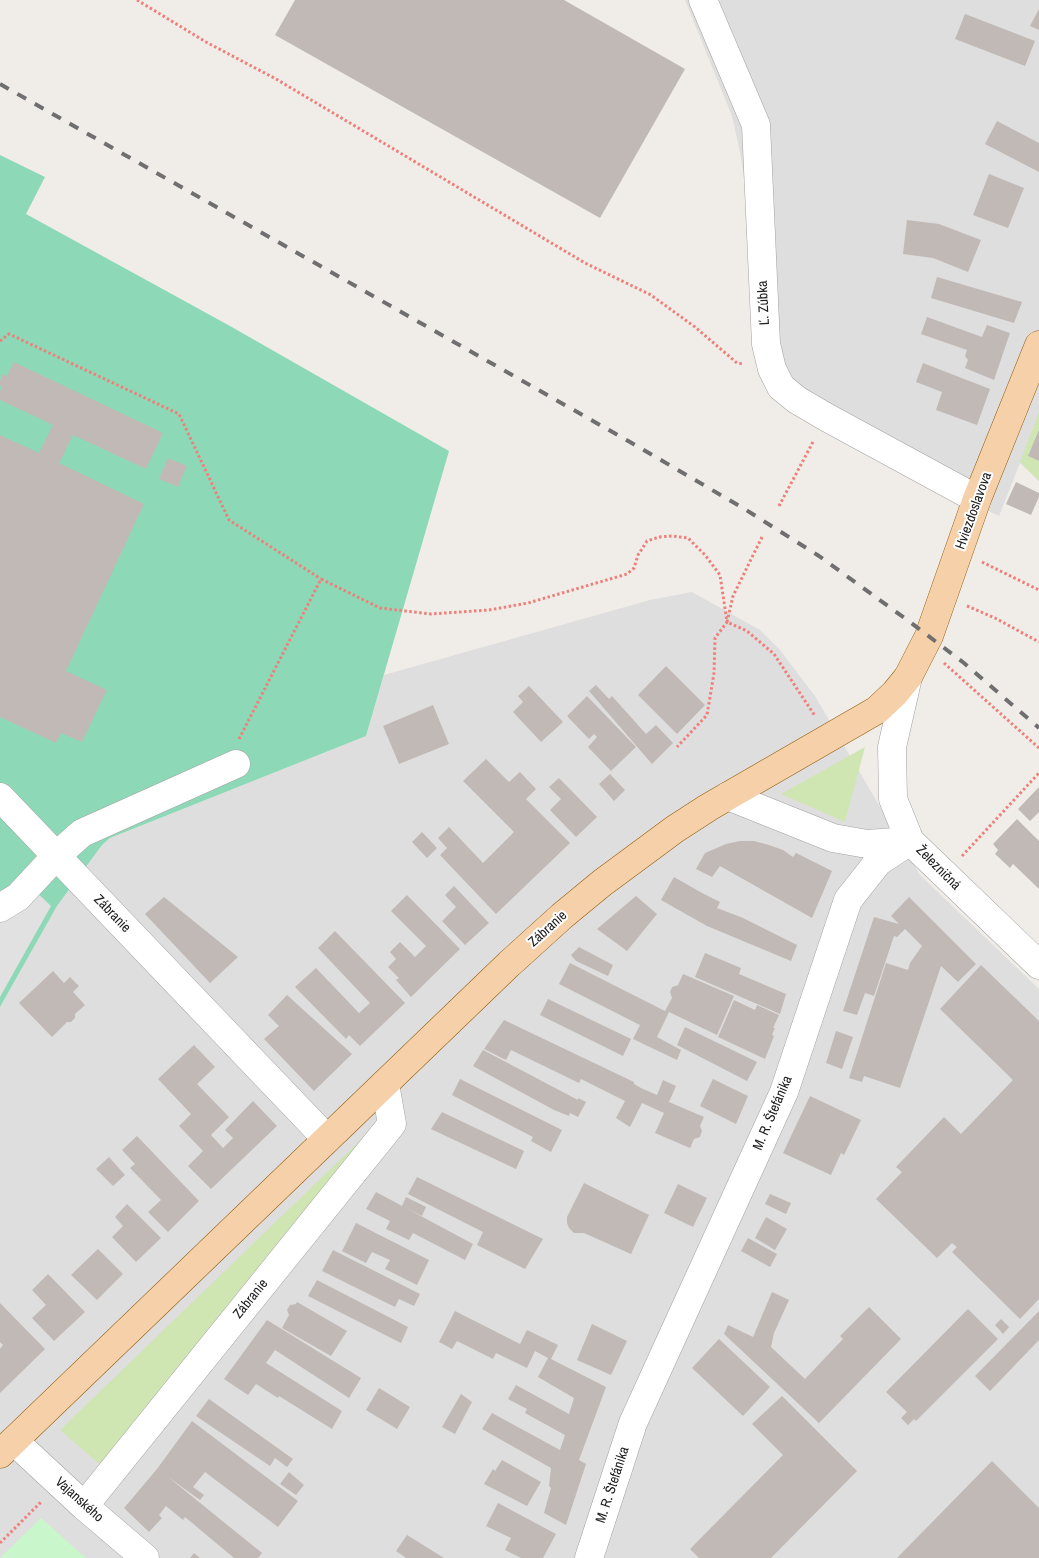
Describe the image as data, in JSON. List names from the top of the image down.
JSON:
{
  "streets": {
    "main road": ["Hviezdoslavova", "Zábranie"],
    "street": [
      "Ľ. Zúbka",
      "Železničná",
      "M. R. Štefánika",
      "Vajanského"
    ]
  },
  "crossings": [
    ["Ľ. Zúbka", "Hviezdoslavova"],
    ["Hviezdoslavova", "Zábranie"],
    ["Železničná", "Zábranie"],
    ["Železničná", "M. R. Štefánika"],
    ["Zábranie", "Vajanského"]
  ]
}
